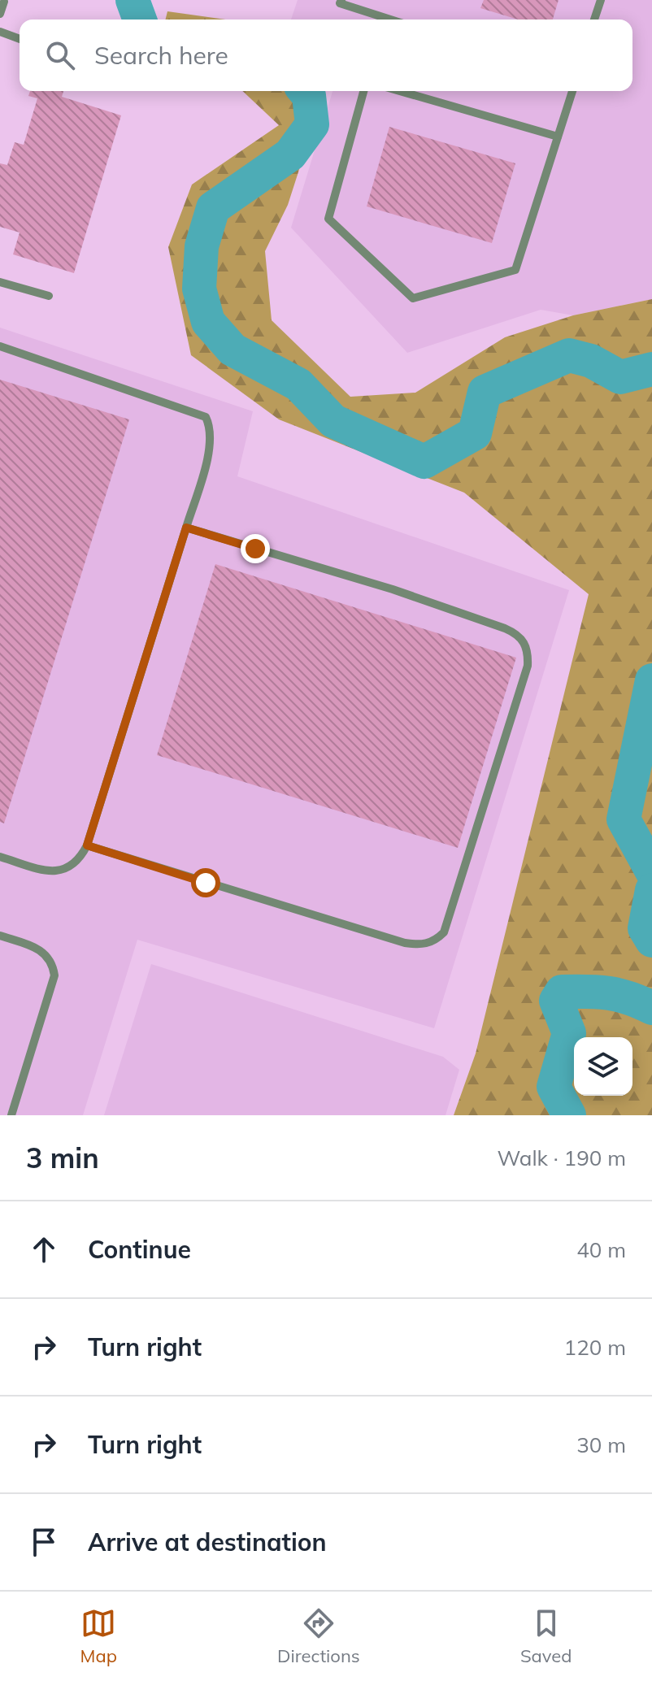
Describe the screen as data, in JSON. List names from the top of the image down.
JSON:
{
  "page": {
    "search": "Search here",
    "heading": ["3 min", "Walk · 190 m"],
    "list": [
      ["Continue", "40 m"],
      ["Turn right", "120 m"],
      ["Turn right", "30 m"],
      "Arrive at destination"
    ],
    "nav": ["Map", "Directions", "Saved"]
  }
}
